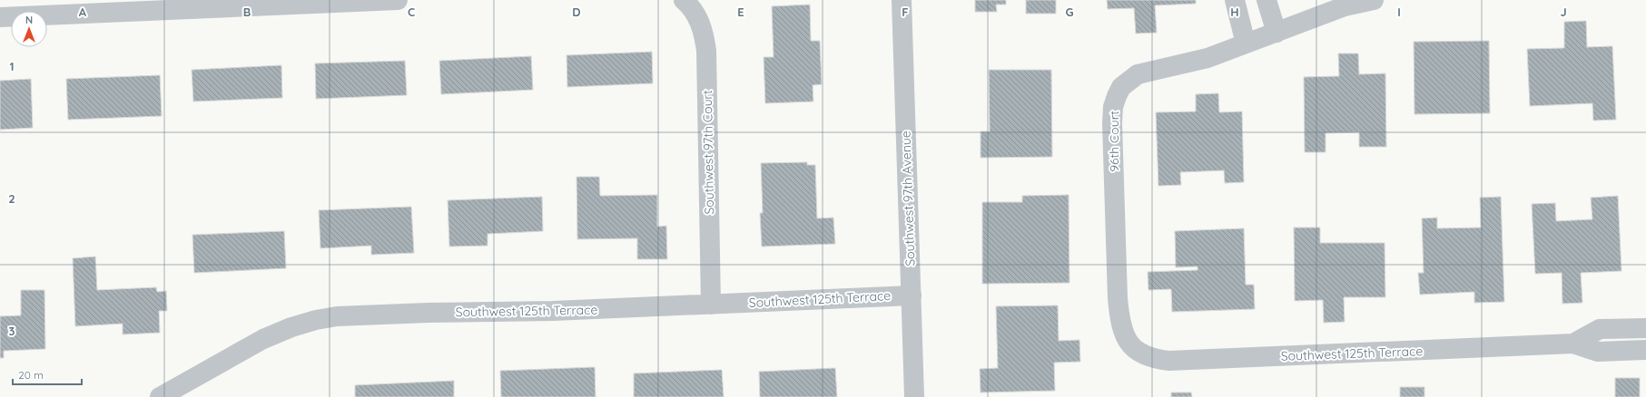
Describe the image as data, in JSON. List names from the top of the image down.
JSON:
{
  "streets": {
    "street": [
      "96th Court",
      "Southwest 97th Court",
      "Southwest 97th Avenue",
      "Southwest 125th Terrace"
    ]
  },
  "crossings": [
    ["96th Court", "Southwest 125th Terrace"],
    ["Southwest 97th Court", "Southwest 125th Terrace"],
    ["Southwest 97th Avenue", "Southwest 125th Terrace"]
  ],
  "scale_bar": "20 m",
  "north": "top",
  "grid": {
    "columns": [
      "A",
      "B",
      "C",
      "D",
      "E",
      "F",
      "G",
      "H",
      "I",
      "J"
    ],
    "rows": ["1", "2", "3"]
  }
}
